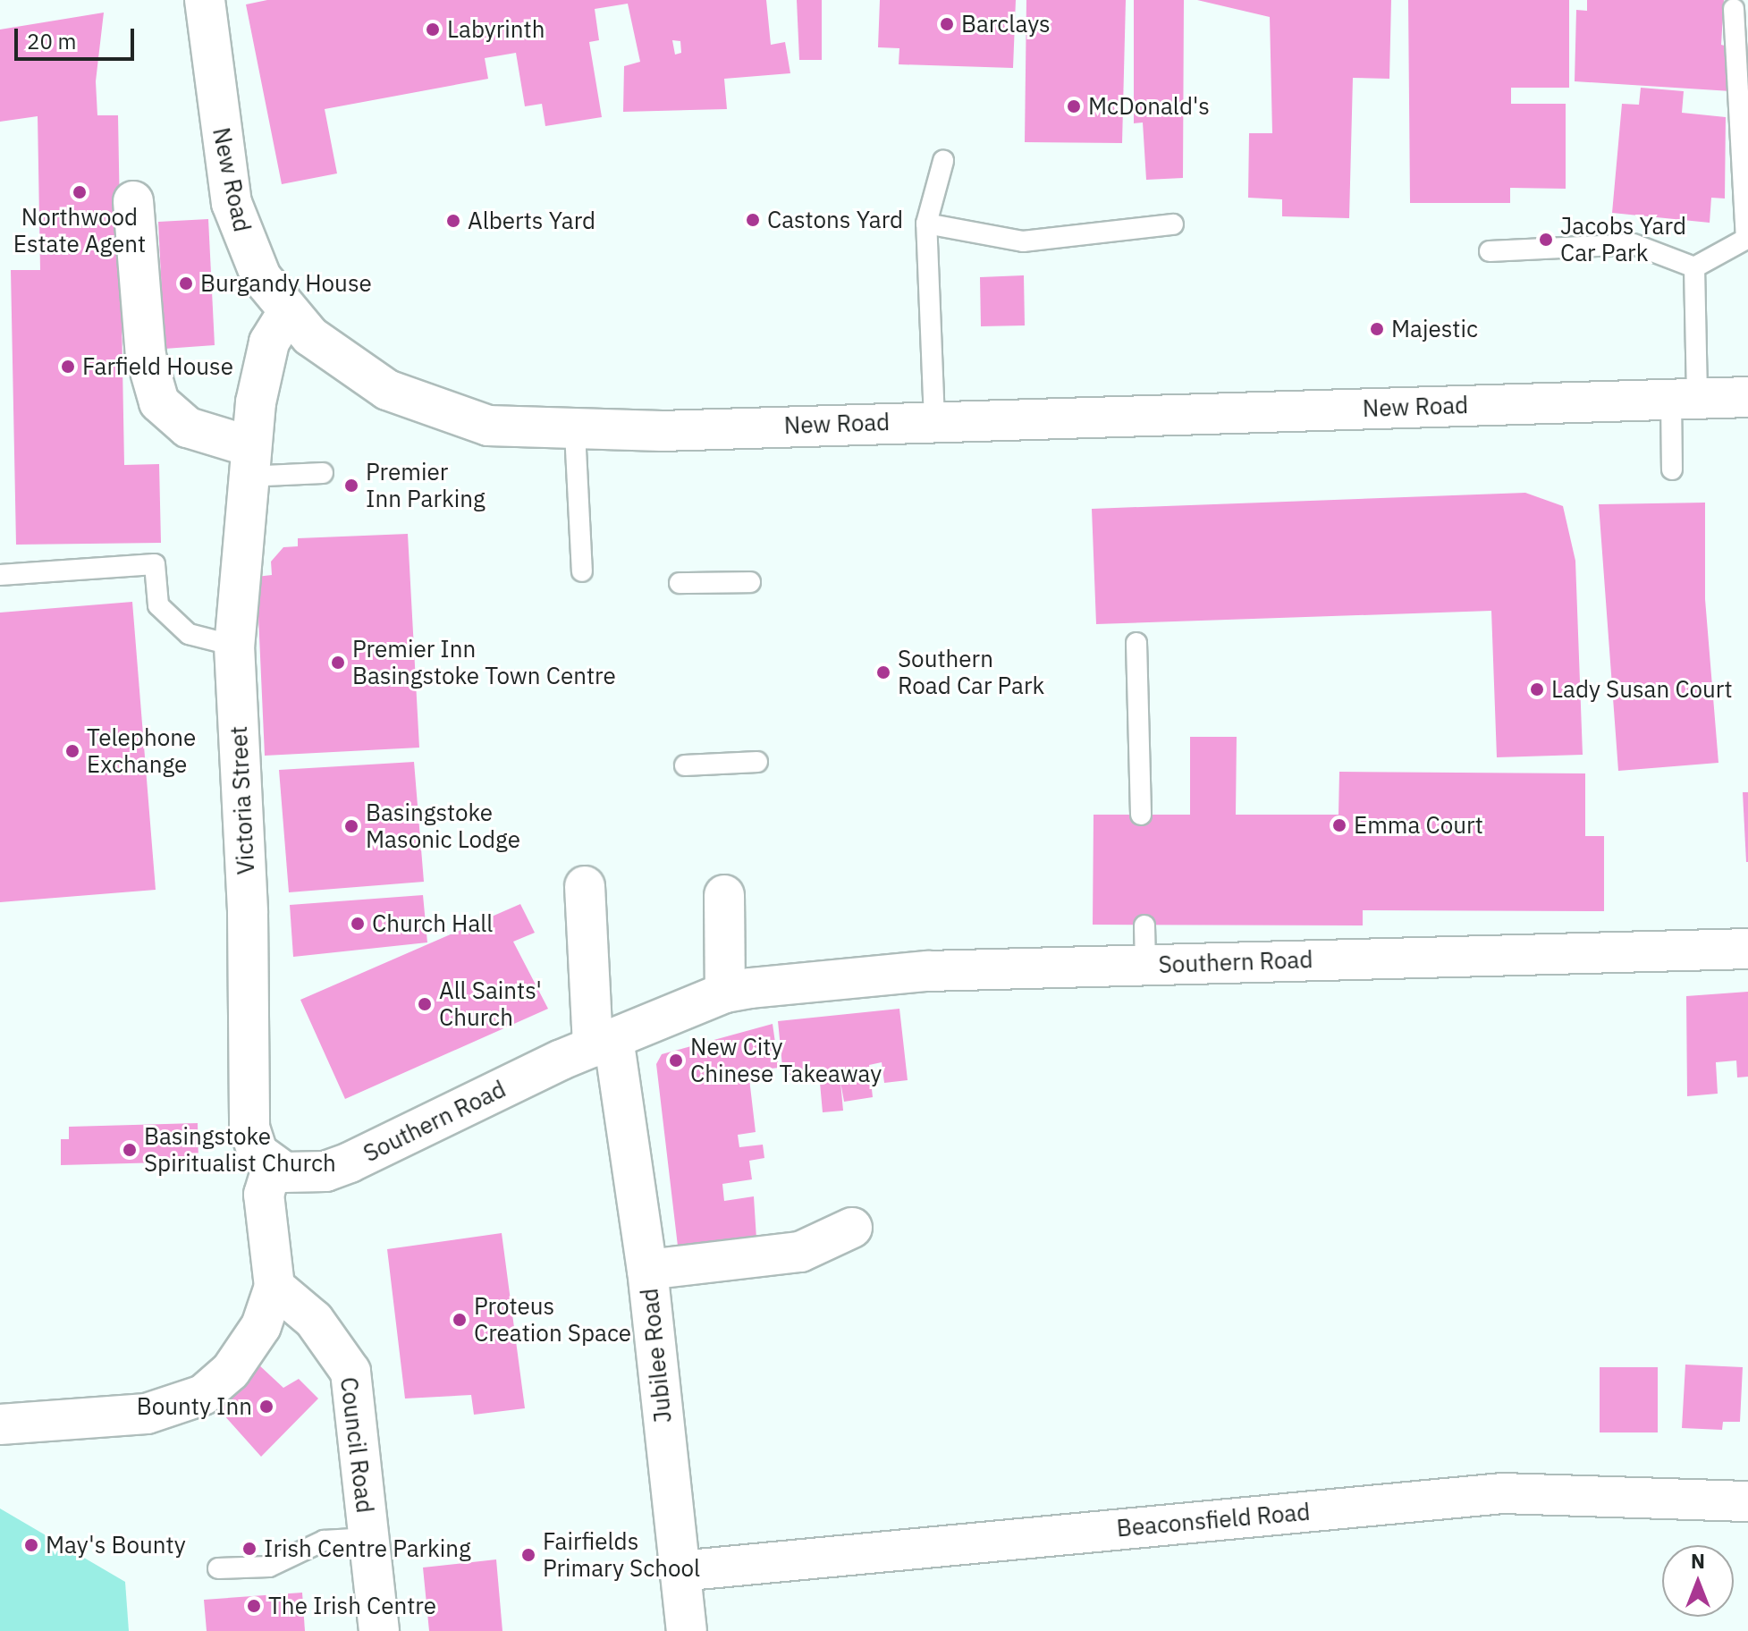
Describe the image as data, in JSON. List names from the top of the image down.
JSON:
{
  "streets": {
    "street": [
      "New Road",
      "Victoria Street",
      "Southern Road",
      "Jubilee Road",
      "Council Road",
      "Beaconsfield Road"
    ]
  },
  "crossings": [
    ["New Road", "Victoria Street"],
    ["Victoria Street", "Southern Road"],
    ["Southern Road", "Jubilee Road"],
    ["Jubilee Road", "Beaconsfield Road"]
  ],
  "places": [
    "Barclays",
    "Labyrinth",
    "McDonald's",
    "Northwood Estate Agent",
    "Castons Yard",
    "Alberts Yard",
    "Jacobs Yard Car Park",
    "Burgandy House",
    "Majestic",
    "Farfield House",
    "Premier Inn Parking",
    "Premier Inn Basingstoke Town Centre",
    "Southern Road Car Park",
    "Lady Susan Court",
    "Telephone Exchange",
    "Emma Court",
    "Basingstoke Masonic Lodge",
    "Church Hall",
    "All Saints' Church",
    "New City Chinese Takeaway",
    "Basingstoke Spiritualist Church",
    "Proteus Creation Space",
    "Bounty Inn",
    "May's Bounty",
    "Irish Centre Parking",
    "Fairfields Primary School",
    "The Irish Centre"
  ],
  "scale_bar": "20 m",
  "north": "top"
}
